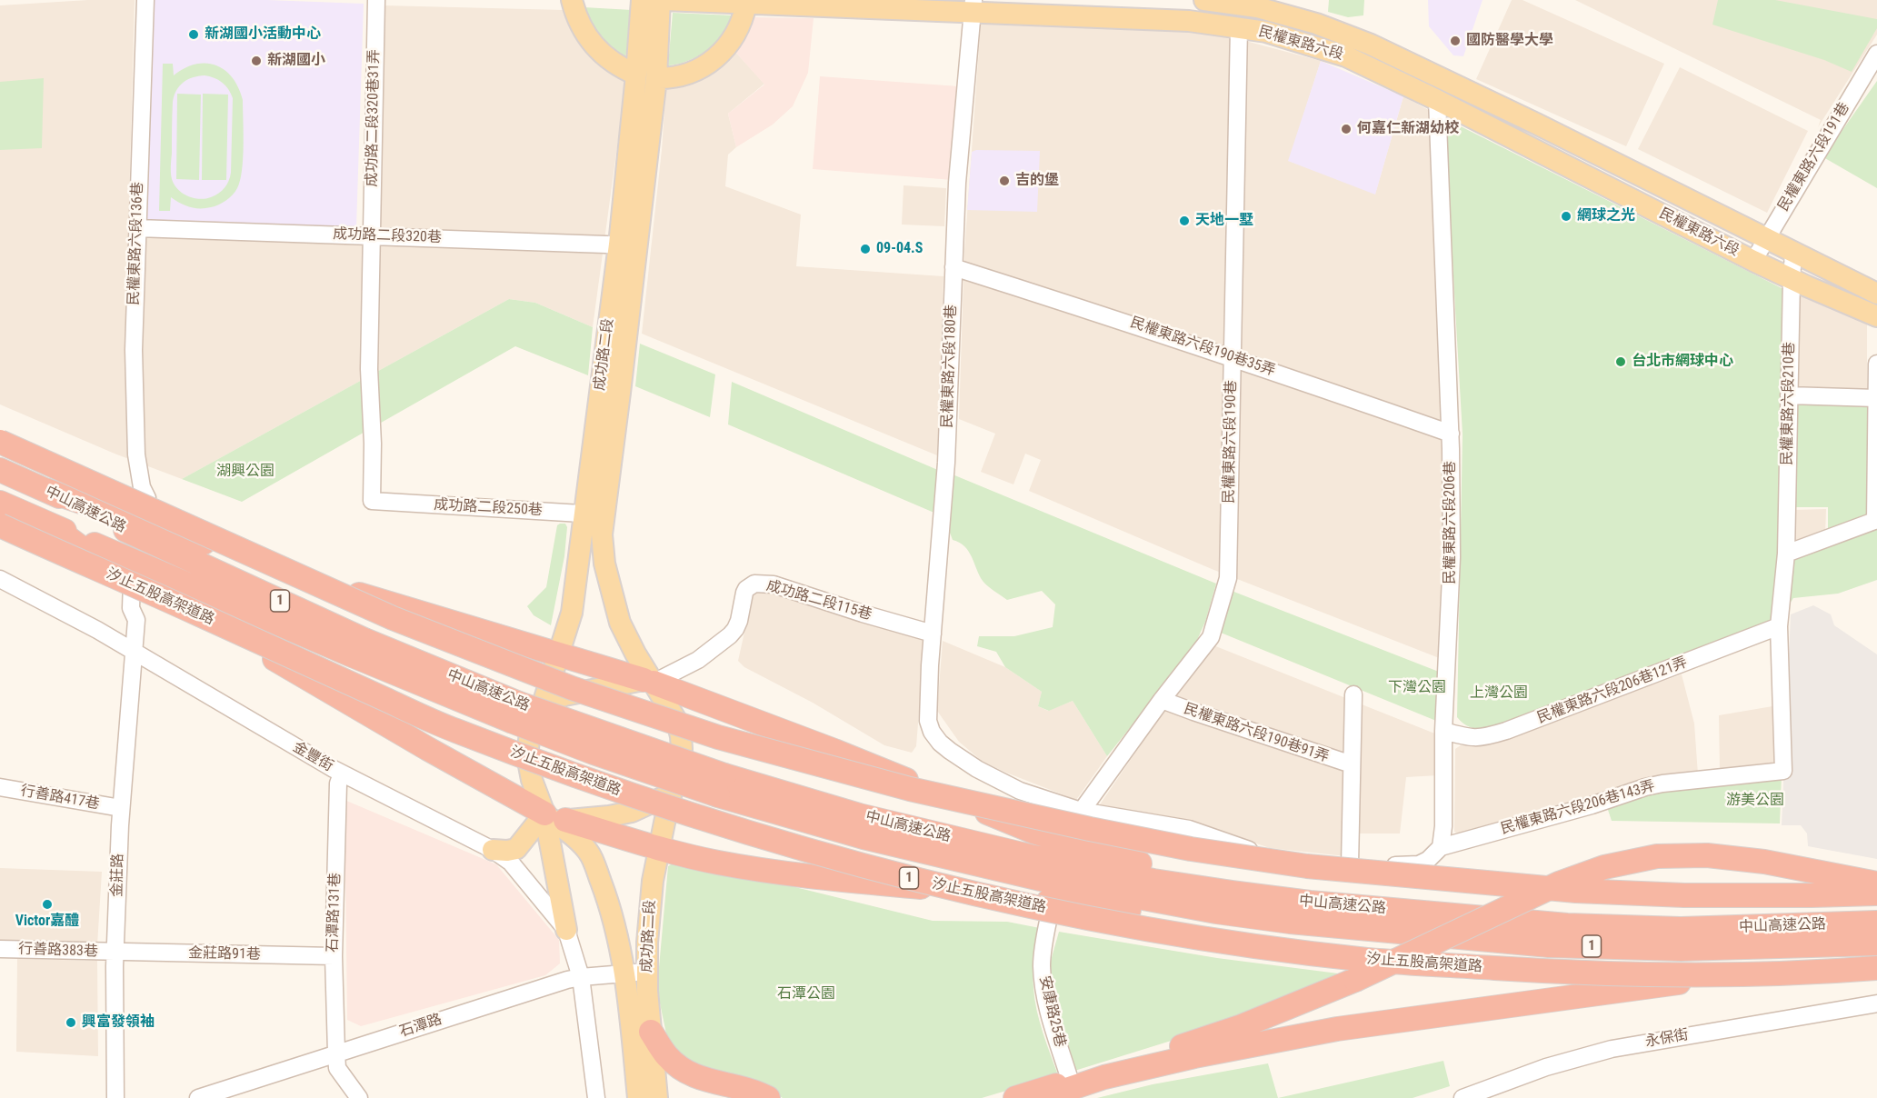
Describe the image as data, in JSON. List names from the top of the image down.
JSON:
{
  "streets": {
    "highway": ["中山高速公路", "汐止五股高架道路", "1"],
    "main road": ["民權東路六段", "成功路二段"],
    "street": [
      "成功路二段320巷31弄",
      "民權東路六段191巷",
      "成功路二段320巷",
      "民權東路六段136巷",
      "民權東路六段190巷35弄",
      "民權東路六段180巷",
      "民權東路六段210巷",
      "民權東路六段190巷",
      "成功路二段250巷",
      "民權東路六段206巷",
      "成功路二段115巷",
      "民權東路六段206巷121弄",
      "民權東路六段190巷91弄",
      "金豐街",
      "行善路417巷",
      "民權東路六段206巷143弄",
      "金莊路",
      "石潭路131巷",
      "行善路383巷",
      "金莊路91巷",
      "安康路25巷",
      "石潭路",
      "永保街"
    ]
  },
  "crossings": [
    ["民權東路六段", "民權東路六段191巷"],
    ["民權東路六段", "民權東路六段180巷"],
    ["民權東路六段", "民權東路六段210巷"],
    ["民權東路六段", "民權東路六段190巷"],
    ["民權東路六段", "民權東路六段206巷"],
    ["成功路二段320巷31弄", "成功路二段320巷"],
    ["成功路二段320巷31弄", "成功路二段250巷"],
    ["成功路二段320巷", "民權東路六段136巷"],
    ["成功路二段320巷", "成功路二段"],
    ["民權東路六段190巷35弄", "民權東路六段180巷"],
    ["民權東路六段190巷35弄", "民權東路六段190巷"],
    ["民權東路六段190巷35弄", "民權東路六段206巷"],
    ["成功路二段", "成功路二段250巷"],
    ["成功路二段", "成功路二段115巷"],
    ["成功路二段", "石潭路"],
    ["民權東路六段180巷", "民權東路六段190巷"],
    ["民權東路六段180巷", "成功路二段115巷"],
    ["民權東路六段210巷", "民權東路六段206巷121弄"],
    ["民權東路六段210巷", "民權東路六段206巷143弄"],
    ["民權東路六段190巷", "民權東路六段190巷91弄"],
    ["民權東路六段206巷", "民權東路六段206巷121弄"],
    ["民權東路六段206巷", "民權東路六段206巷143弄"],
    ["金豐街", "金莊路"],
    ["金豐街", "石潭路131巷"],
    ["金豐街", "石潭路"],
    ["行善路417巷", "金莊路"],
    ["金莊路", "行善路383巷"],
    ["金莊路", "金莊路91巷"],
    ["石潭路131巷", "金莊路91巷"],
    ["石潭路131巷", "石潭路"],
    ["行善路383巷", "金莊路91巷"]
  ],
  "parks": [
    "湖興公園",
    "下灣公園",
    "上灣公園",
    "游美公園",
    "石潭公園"
  ],
  "places": [
    "新湖國小活動中心",
    "國防醫學大學",
    "新湖國小",
    "何嘉仁新湖幼校",
    "吉的堡",
    "網球之光",
    "天地一墅",
    "09-04.S",
    "台北市網球中心",
    "Victor嘉醴",
    "興富發領袖"
  ]
}
